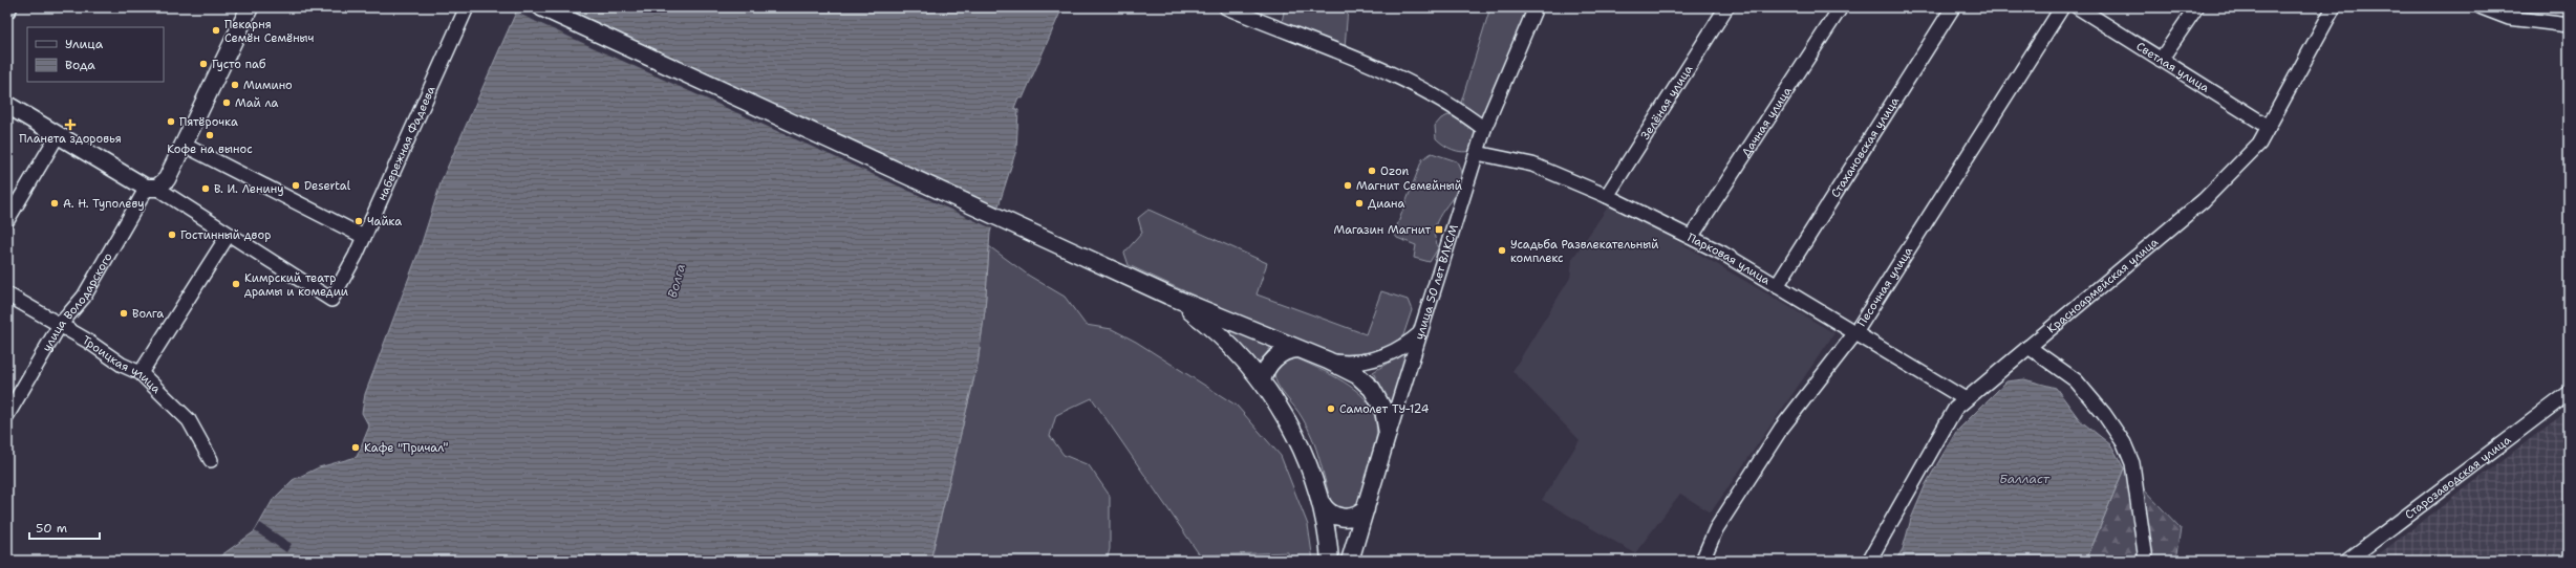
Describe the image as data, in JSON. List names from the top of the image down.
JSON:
{
  "streets": {
    "main road": ["улица 50 лет ВЛКСМ", "улица Володарского"],
    "street": [
      "Светлая улица",
      "Зелёная улица",
      "Дачная улица",
      "набережная Фадеева",
      "Стахановская улица",
      "Парковая улица",
      "Красноармейская улица",
      "Песочная улица",
      "Троицкая улица",
      "Старозаводская улица"
    ]
  },
  "crossings": [
    ["Светлая улица", "Красноармейская улица"],
    ["Зелёная улица", "Парковая улица"],
    ["Дачная улица", "Парковая улица"],
    ["Стахановская улица", "Парковая улица"],
    ["Парковая улица", "улица 50 лет ВЛКСМ"],
    ["Парковая улица", "Красноармейская улица"],
    ["Парковая улица", "Песочная улица"],
    ["улица Володарского", "Троицкая улица"]
  ],
  "water": ["Волга", "Балласт"],
  "places": {
    "other": [
      "Пекарня Семён Семёныч",
      "Густо паб",
      "Мимино",
      "Май ла",
      "Пятёрочка",
      "Кофе на вынос",
      "Ozon",
      "Desertal",
      "Магнит Семейный",
      "В. И. Ленину",
      "А. Н. Туполеву",
      "Диана",
      "Чайка",
      "Гостинный двор",
      "Усадьба Развлекательный комплекс",
      "Кимрский театр драмы и комедии",
      "Волга",
      "Самолет ТУ-124",
      "Кафе \"Причал\""
    ],
    "health": ["Планета здоровья"],
    "transit": ["Магазин Магнит"]
  },
  "legend": ["Улица", "Вода"],
  "scale_bar": "50 m"
}
